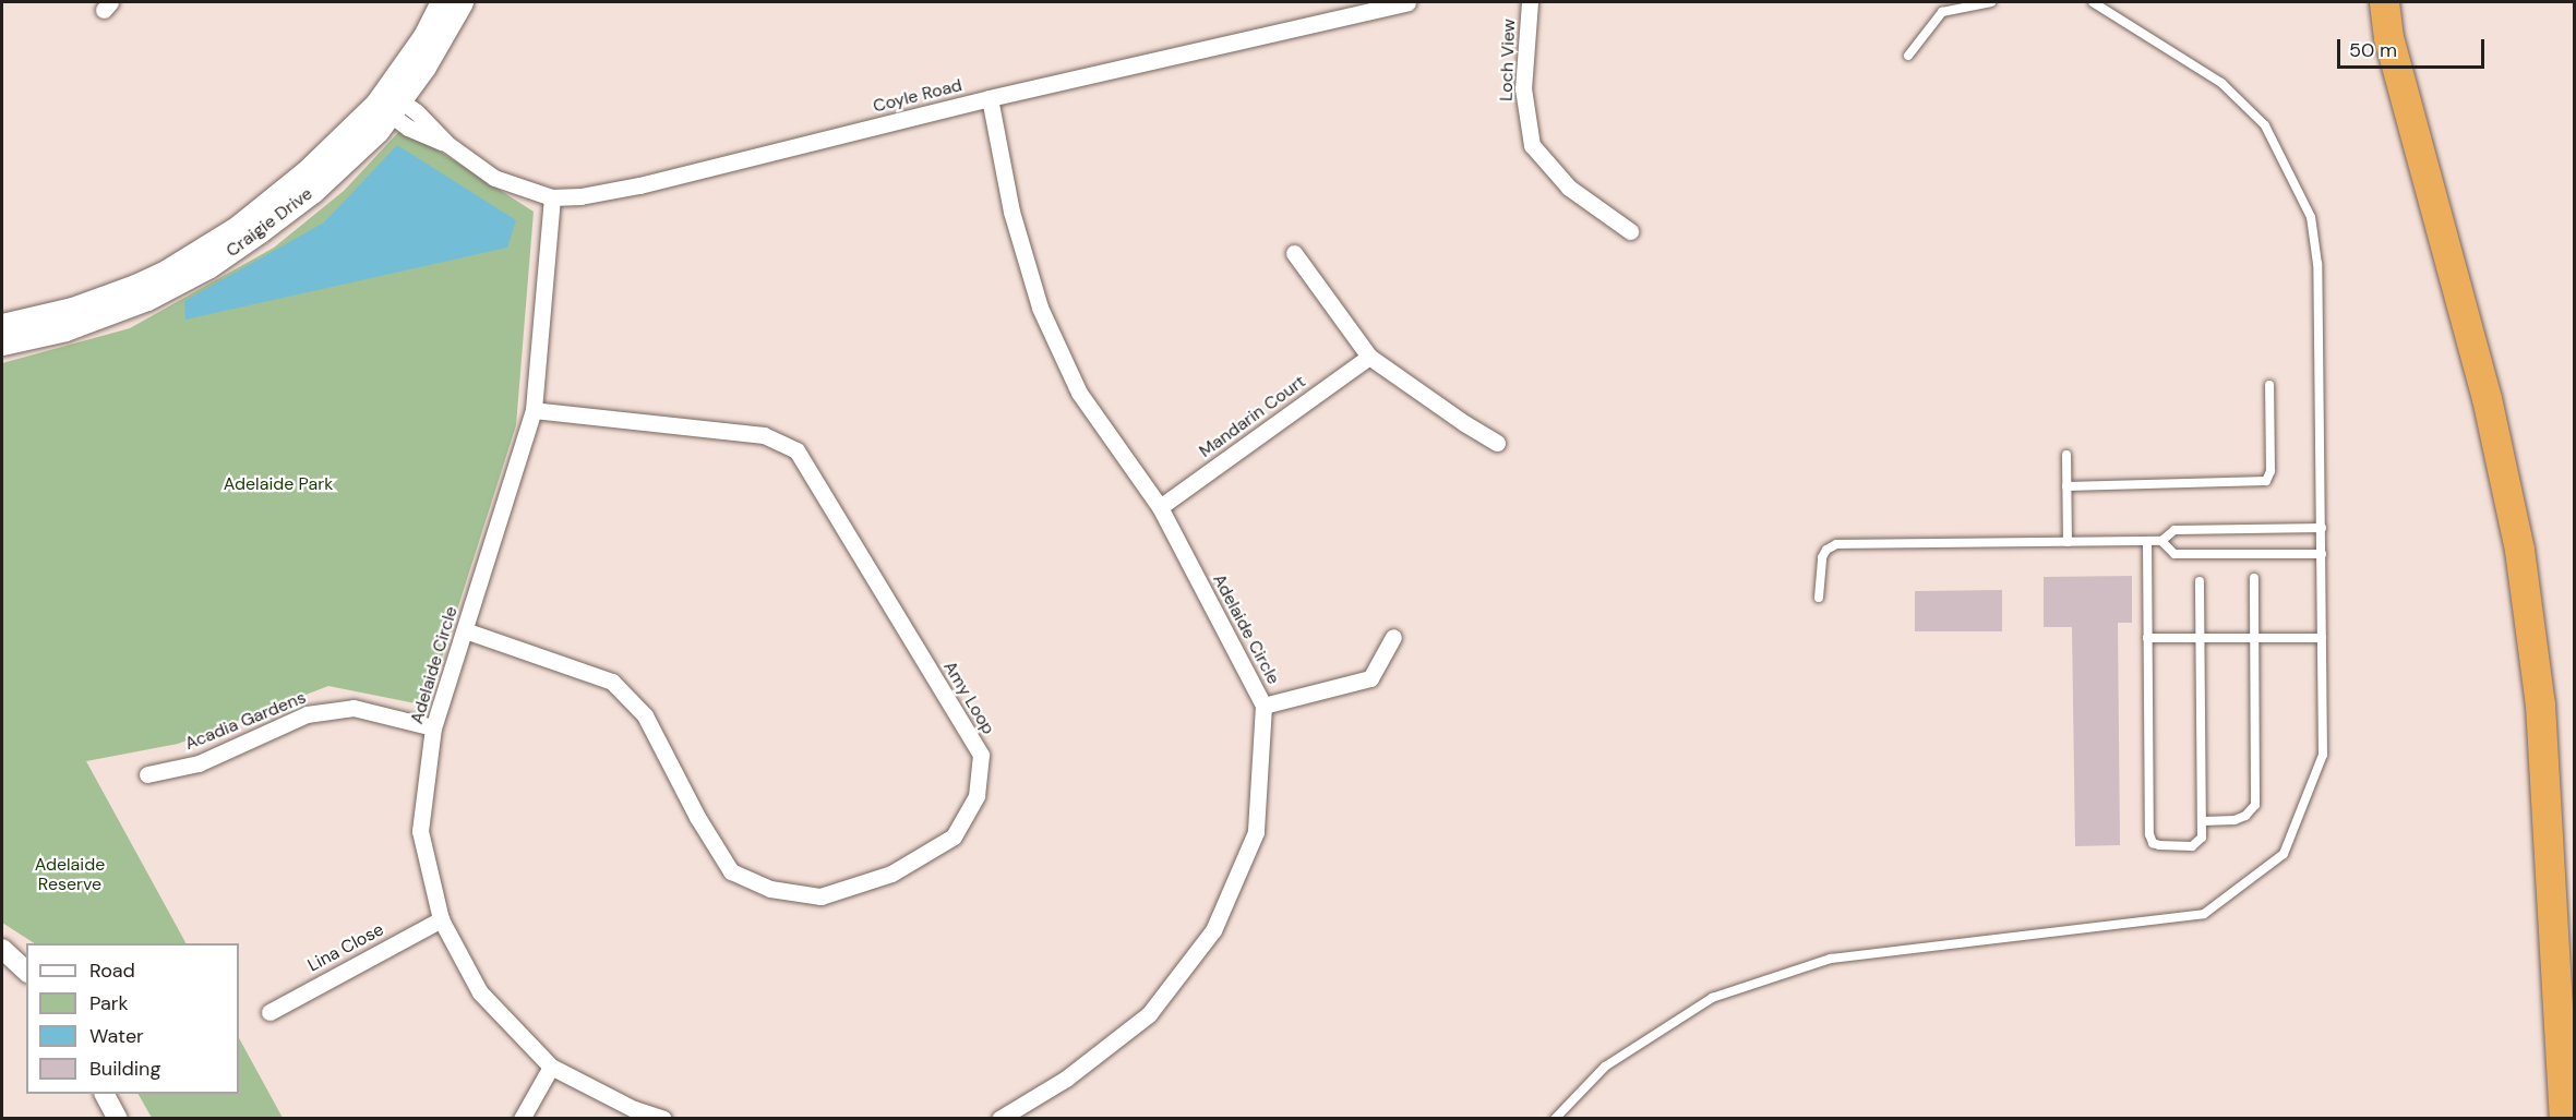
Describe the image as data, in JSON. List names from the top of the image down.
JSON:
{
  "streets": {
    "main road": ["Craigie Drive"],
    "street": [
      "Loch View",
      "Coyle Road",
      "Mandarin Court",
      "Adelaide Circle",
      "Amy Loop",
      "Acadia Gardens",
      "Lina Close"
    ]
  },
  "crossings": [
    ["Coyle Road", "Craigie Drive"],
    ["Coyle Road", "Adelaide Circle"],
    ["Mandarin Court", "Adelaide Circle"],
    ["Adelaide Circle", "Amy Loop"],
    ["Adelaide Circle", "Acadia Gardens"],
    ["Adelaide Circle", "Lina Close"]
  ],
  "parks": ["Adelaide Park", "Adelaide Reserve"],
  "legend": [
    "Road",
    "Park",
    "Water",
    "Building"
  ],
  "scale_bar": "50 m"
}
